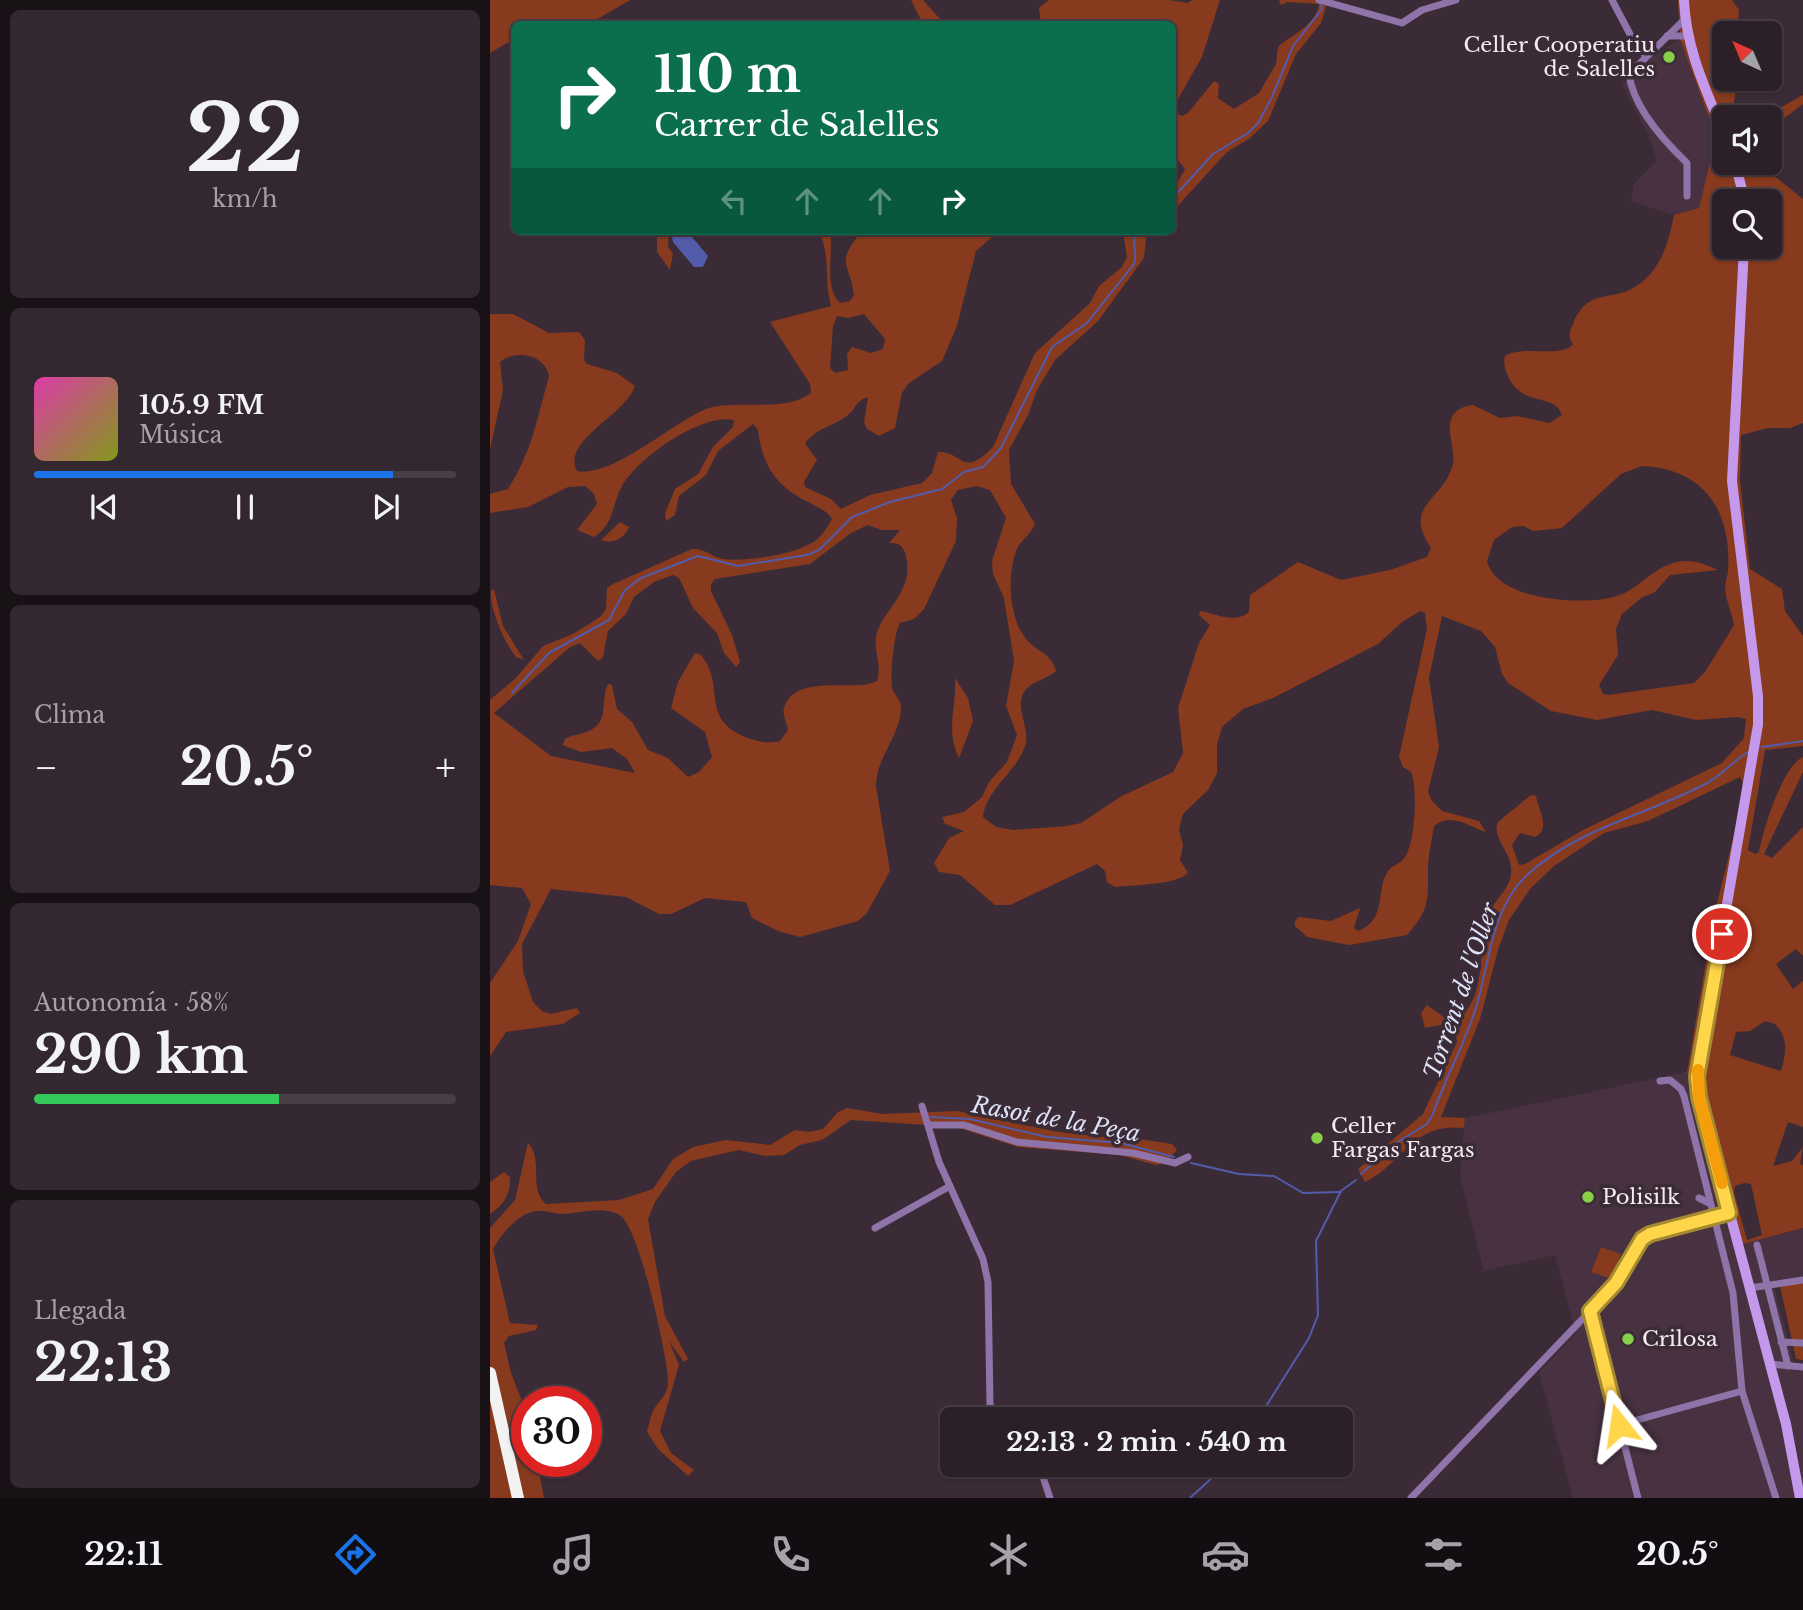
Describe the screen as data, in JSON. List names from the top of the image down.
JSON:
{
  "water": ["Torrent de l'Oller", "Rasot de la Peça"],
  "places": [
    "Celler Cooperatiu de Salelles",
    "Celler Fargas Fargas",
    "Polisilk",
    "Crilosa"
  ],
  "north": "top left",
  "page": {
    "tile": [
      ["22", "km/h"],
      "Clima",
      ["Autonomía · 58%", "290 km"],
      ["Llegada", "22:13"]
    ],
    "turn": ["110 m", "Carrer de Salelles"],
    "song": ["105.9 FM", "Música"],
    "heat": ["−", "20.5°", "+"],
    "limit": "30",
    "trip": "22:13 · 2 min · 540 m",
    "tabs": ["22:11", "20.5°"]
  }
}
